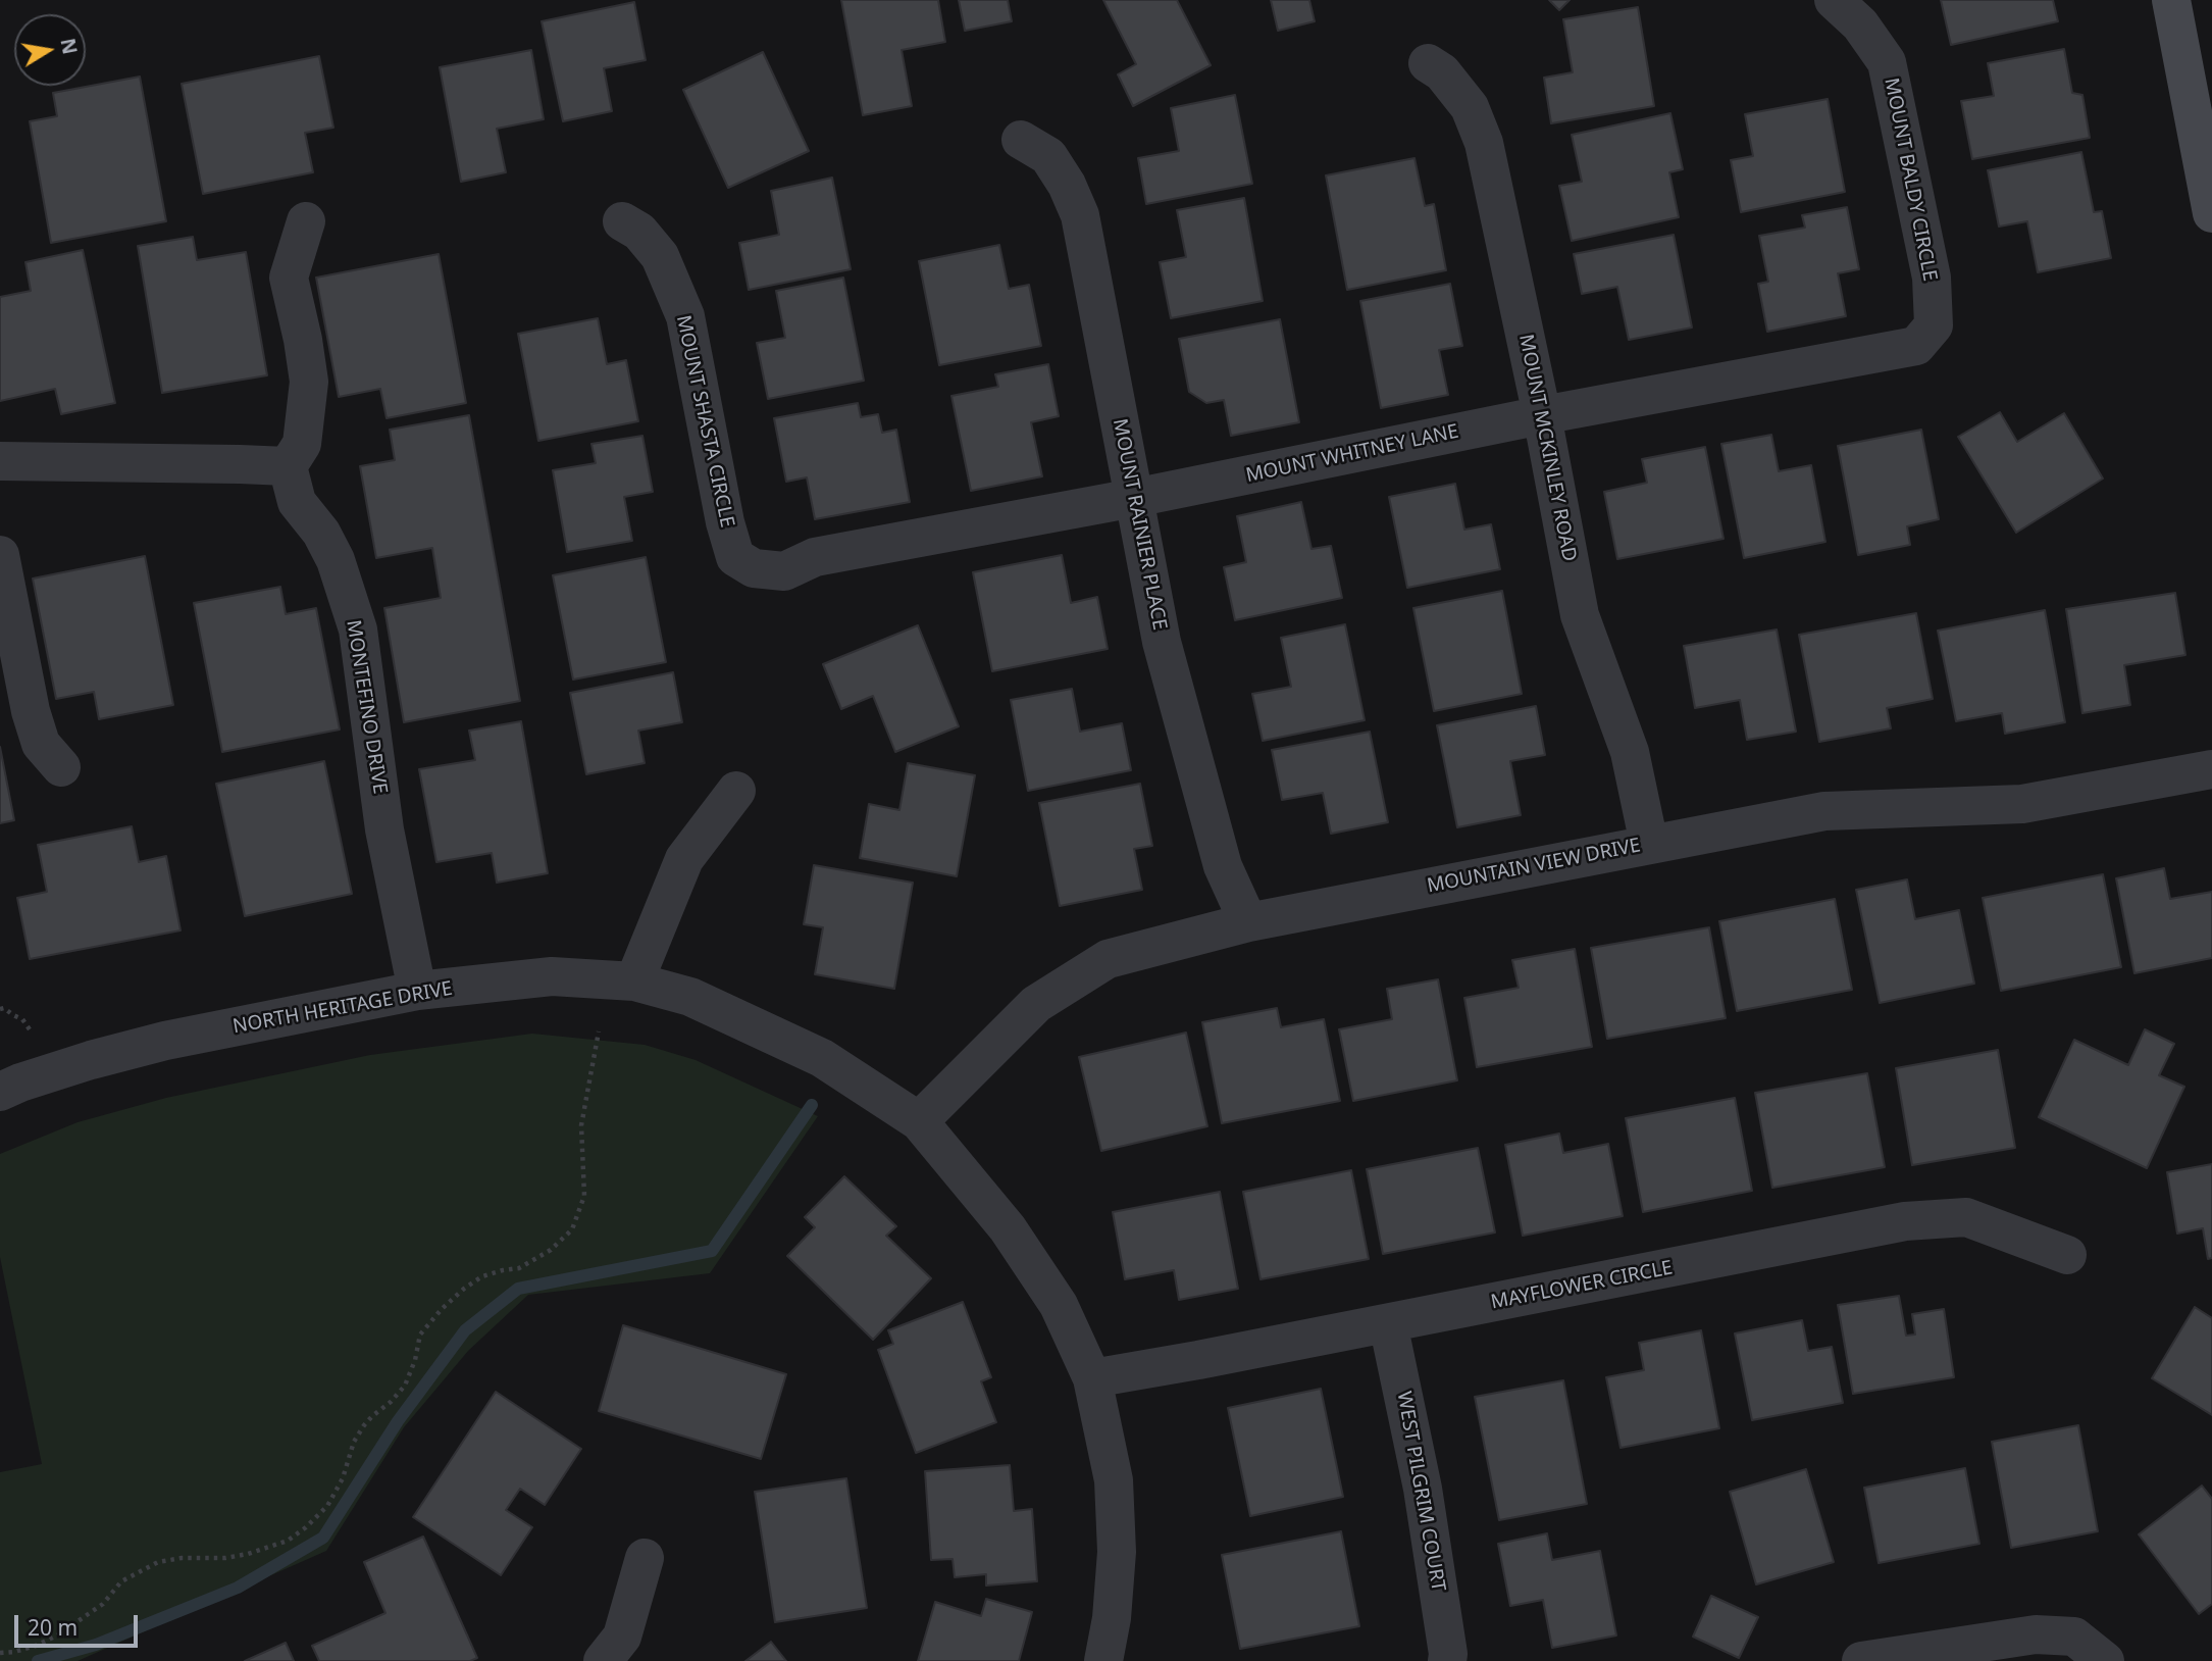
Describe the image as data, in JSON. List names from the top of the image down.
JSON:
{
  "streets": {
    "street": [
      "MOUNT BALDY CIRCLE",
      "MOUNT SHASTA CIRCLE",
      "MOUNT MCKINLEY ROAD",
      "MOUNT WHITNEY LANE",
      "MOUNT RAINIER PLACE",
      "MONTEFINO DRIVE",
      "MOUNTAIN VIEW DRIVE",
      "NORTH HERITAGE DRIVE",
      "MAYFLOWER CIRCLE",
      "WEST PILGRIM COURT"
    ]
  },
  "crossings": [
    ["MOUNT BALDY CIRCLE", "MOUNT WHITNEY LANE"],
    ["MOUNT SHASTA CIRCLE", "MOUNT WHITNEY LANE"],
    ["MOUNT MCKINLEY ROAD", "MOUNT WHITNEY LANE"],
    ["MOUNT MCKINLEY ROAD", "MOUNTAIN VIEW DRIVE"],
    ["MOUNT WHITNEY LANE", "MOUNT RAINIER PLACE"],
    ["MOUNT RAINIER PLACE", "MOUNTAIN VIEW DRIVE"],
    ["MONTEFINO DRIVE", "NORTH HERITAGE DRIVE"],
    ["MOUNTAIN VIEW DRIVE", "NORTH HERITAGE DRIVE"],
    ["NORTH HERITAGE DRIVE", "MAYFLOWER CIRCLE"],
    ["MAYFLOWER CIRCLE", "WEST PILGRIM COURT"]
  ],
  "scale_bar": "20 m",
  "north": "right"
}
